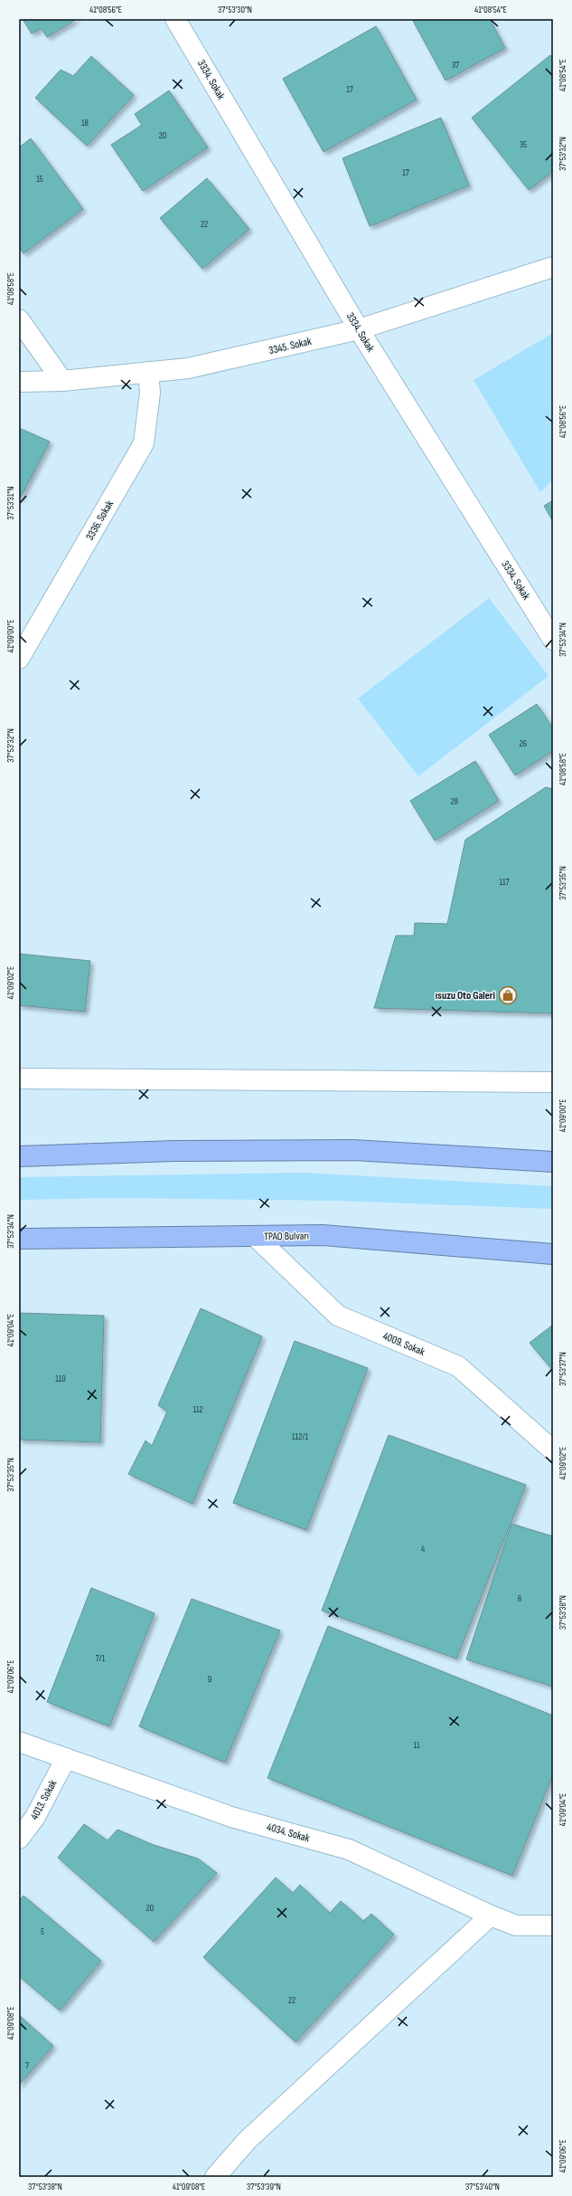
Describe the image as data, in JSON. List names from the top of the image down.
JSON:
{
  "streets": {
    "highway": ["TPAO Bulvarı"],
    "street": [
      "3334. Sokak",
      "3345. Sokak",
      "3336. Sokak",
      "4009. Sokak",
      "4013. Sokak",
      "4034. Sokak"
    ]
  },
  "crossings": [
    ["3334. Sokak", "3345. Sokak"],
    ["3345. Sokak", "3336. Sokak"],
    ["TPAO Bulvarı", "4009. Sokak"],
    ["4013. Sokak", "4034. Sokak"]
  ],
  "places": {
    "shop": ["ısuzu Oto Galeri"]
  },
  "house_numbers": [
    "37",
    "17",
    "18",
    "20",
    "35",
    "17",
    "15",
    "22",
    "26",
    "28",
    "117",
    "110",
    "112",
    "112/1",
    "4",
    "8",
    "7/1",
    "9",
    "11",
    "20",
    "5",
    "22",
    "7"
  ],
  "coordinates": [
    "41°08'56\"E",
    "37°53'30\"N",
    "41°08'54\"E",
    "37°53'32\"N",
    "41°08'58\"E",
    "37°53'31\"N",
    "41°09'00\"E",
    "37°53'34\"N",
    "37°53'35\"N",
    "41°09'02\"E",
    "41°09'04\"E",
    "37°53'37\"N",
    "37°53'38\"N",
    "41°09'06\"E",
    "41°09'08\"E",
    "37°53'39\"N",
    "37°53'40\"N"
  ]
}
